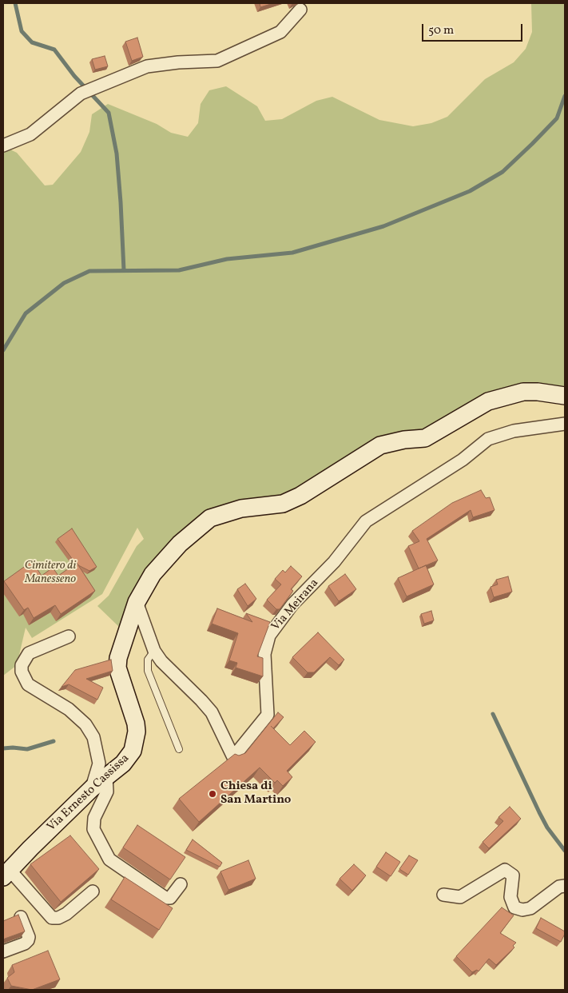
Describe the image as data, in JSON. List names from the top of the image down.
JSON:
{
  "streets": {
    "street": ["Via Meirana", "Via Ernesto Cassissa"]
  },
  "crossings": [
    ["Via Meirana", "Via Ernesto Cassissa"]
  ],
  "parks": ["Cimitero di Manesseno"],
  "places": ["Chiesa di San Martino"],
  "scale_bar": "50 m"
}
